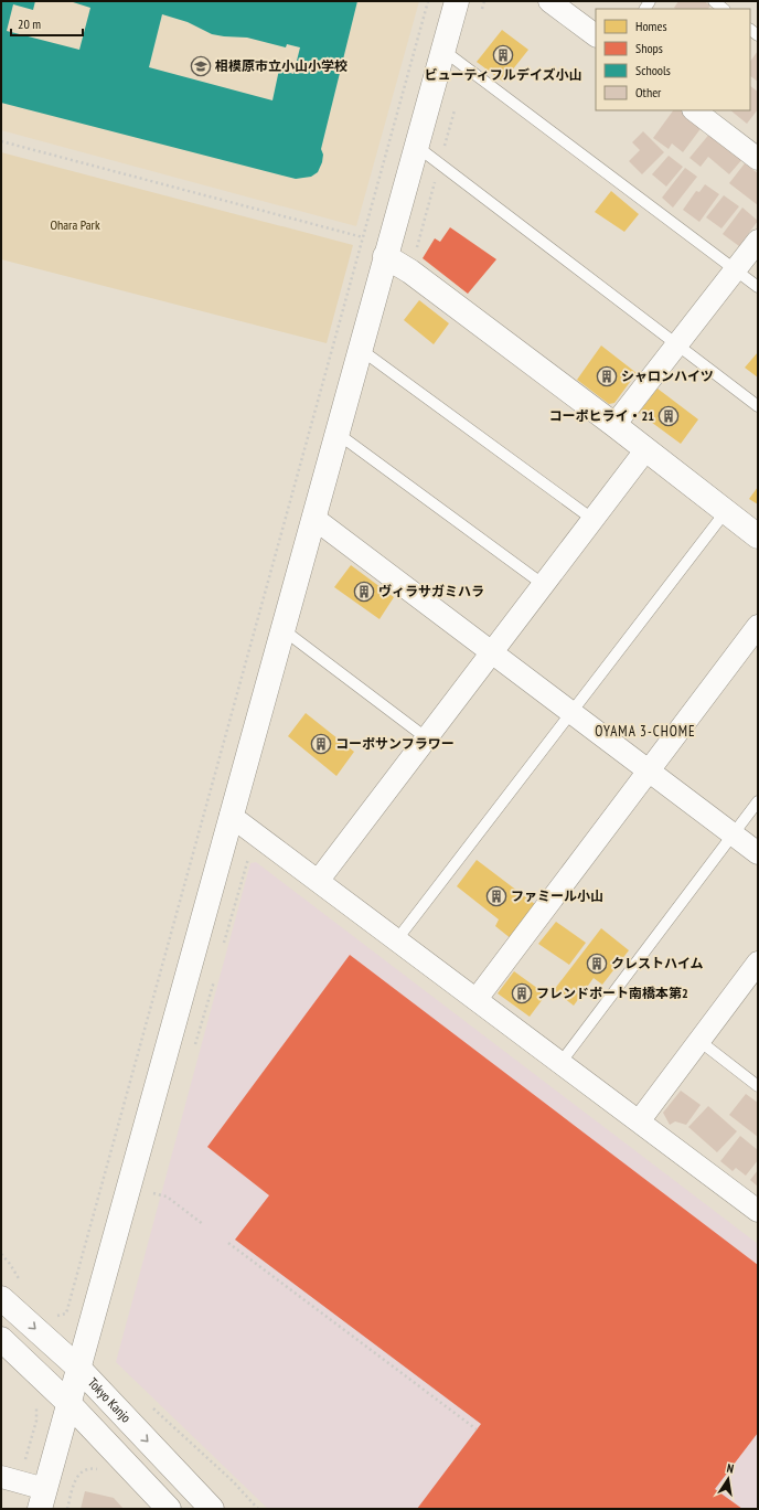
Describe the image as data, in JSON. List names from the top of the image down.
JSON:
{
  "streets": {
    "main road": ["Tokyo Kanjo"]
  },
  "districts": ["OYAMA 3-CHOME"],
  "parks": ["Ohara Park"],
  "places": {
    "building": [
      "ビューティフルデイズ小山",
      "シャロンハイツ",
      "コーポヒライ・21",
      "ヴィラサガミハラ",
      "コーポサンフラワー",
      "ファミール小山",
      "クレストハイム",
      "フレンドポート南橋本第2"
    ],
    "school or university": ["相模原市立小山小学校"]
  },
  "legend": [
    "Homes",
    "Shops",
    "Schools",
    "Other"
  ],
  "scale_bar": "20 m",
  "north": "top"
}
